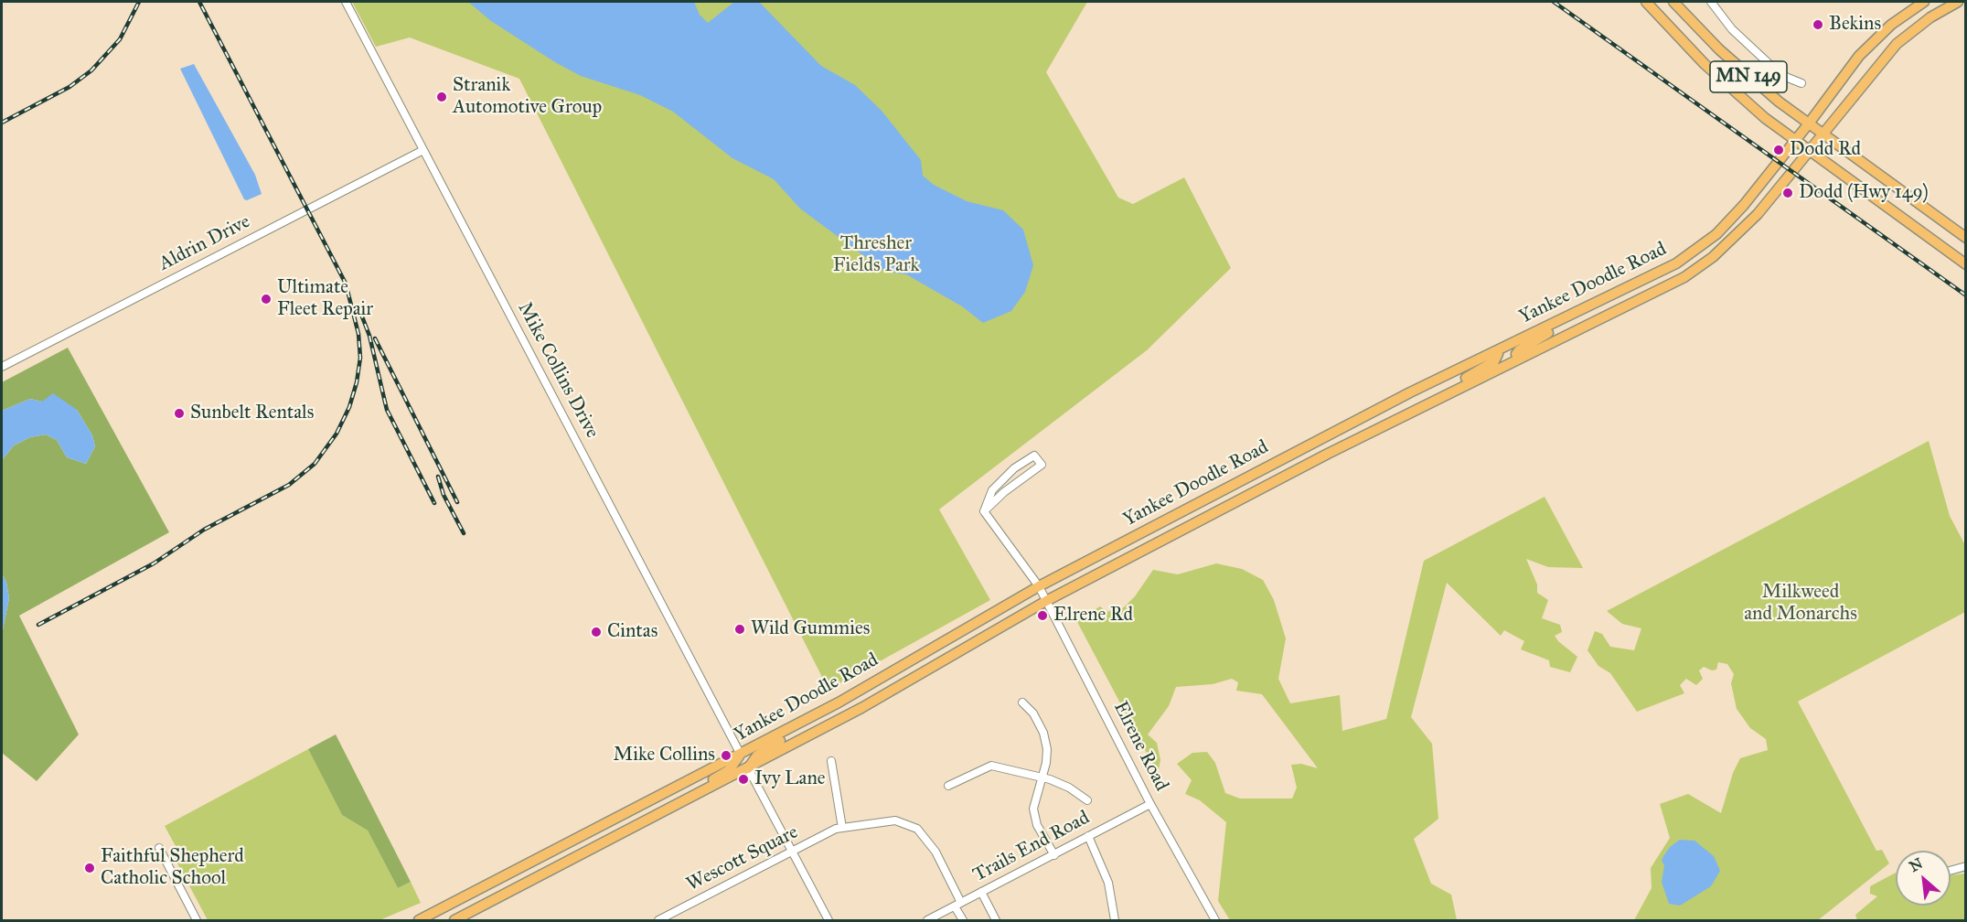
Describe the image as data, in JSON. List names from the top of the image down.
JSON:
{
  "streets": {
    "main road": ["MN 149", "Yankee Doodle Road"],
    "street": [
      "Aldrin Drive",
      "Mike Collins Drive",
      "Elrene Road",
      "Trails End Road",
      "Wescott Square"
    ]
  },
  "crossings": [
    ["MN 149", "Yankee Doodle Road"],
    ["Aldrin Drive", "Mike Collins Drive"],
    ["Yankee Doodle Road", "Mike Collins Drive"],
    ["Yankee Doodle Road", "Elrene Road"],
    ["Elrene Road", "Trails End Road"],
    ["Trails End Road", "Wescott Square"]
  ],
  "parks": ["Thresher Fields Park", "Milkweed and Monarchs"],
  "places": [
    "Bekins",
    "Stranik Automotive Group",
    "Dodd Rd",
    "Dodd (Hwy 149)",
    "Ultimate Fleet Repair",
    "Sunbelt Rentals",
    "Elrene Rd",
    "Wild Gummies",
    "Cintas",
    "Mike Collins",
    "Ivy Lane",
    "Faithful Shepherd Catholic School"
  ],
  "north": "top left"
}
